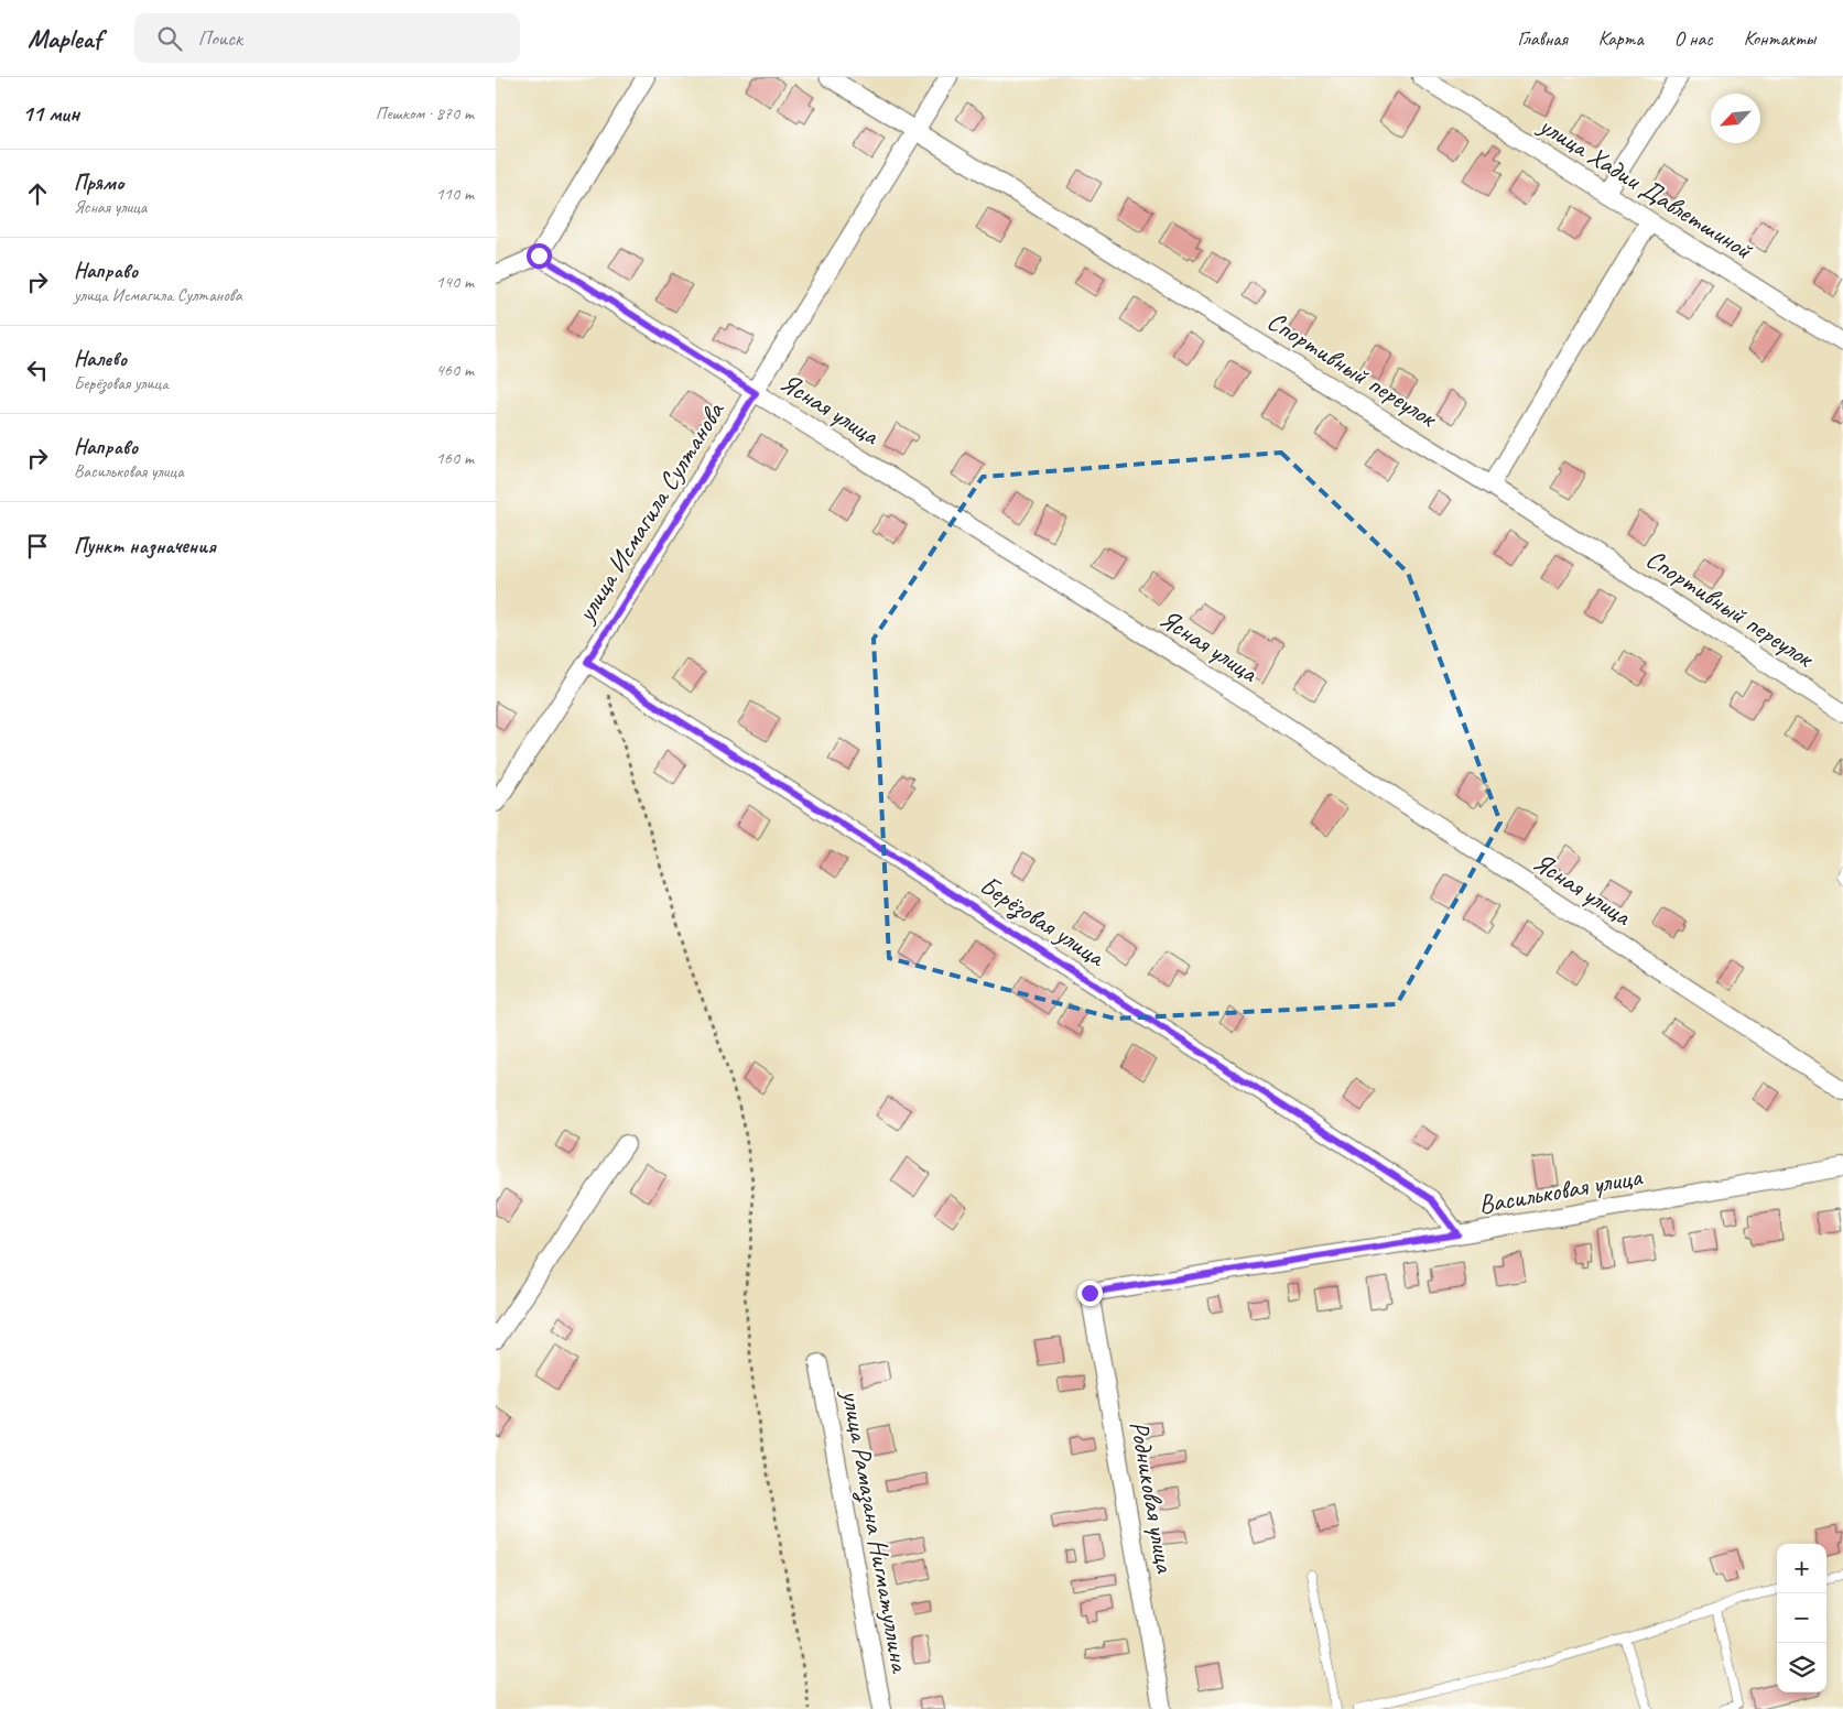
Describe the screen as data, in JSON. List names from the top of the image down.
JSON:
{
  "streets": {
    "street": [
      "улица Хадии Давлетшиной",
      "Спортивный переулок",
      "Ясная улица",
      "улица Исмагила Султанова",
      "Берёзовая улица",
      "Васильковая улица",
      "Родниковая улица",
      "улица Рамазана Нигматуллина"
    ]
  },
  "crossings": [
    ["Спортивный переулок", "улица Исмагила Султанова"],
    ["Ясная улица", "улица Исмагила Султанова"],
    ["улица Исмагила Султанова", "Берёзовая улица"],
    ["Берёзовая улица", "Васильковая улица"],
    ["Васильковая улица", "Родниковая улица"]
  ],
  "north": "bottom left",
  "page": {
    "header": "Mapleaf",
    "search": "Поиск",
    "nav": [
      "Главная",
      "Карта",
      "О нас",
      "Контакты"
    ],
    "heading": ["11 мин", "Пешком · 870 m"],
    "list": [
      ["Прямо", "Ясная улица", "110 m"],
      ["Направо", "улица Исмагила Султанова", "140 m"],
      ["Налево", "Берёзовая улица", "460 m"],
      ["Направо", "Васильковая улица", "160 m"],
      "Пункт назначения"
    ],
    "map_buttons": ["+", "−"]
  }
}
